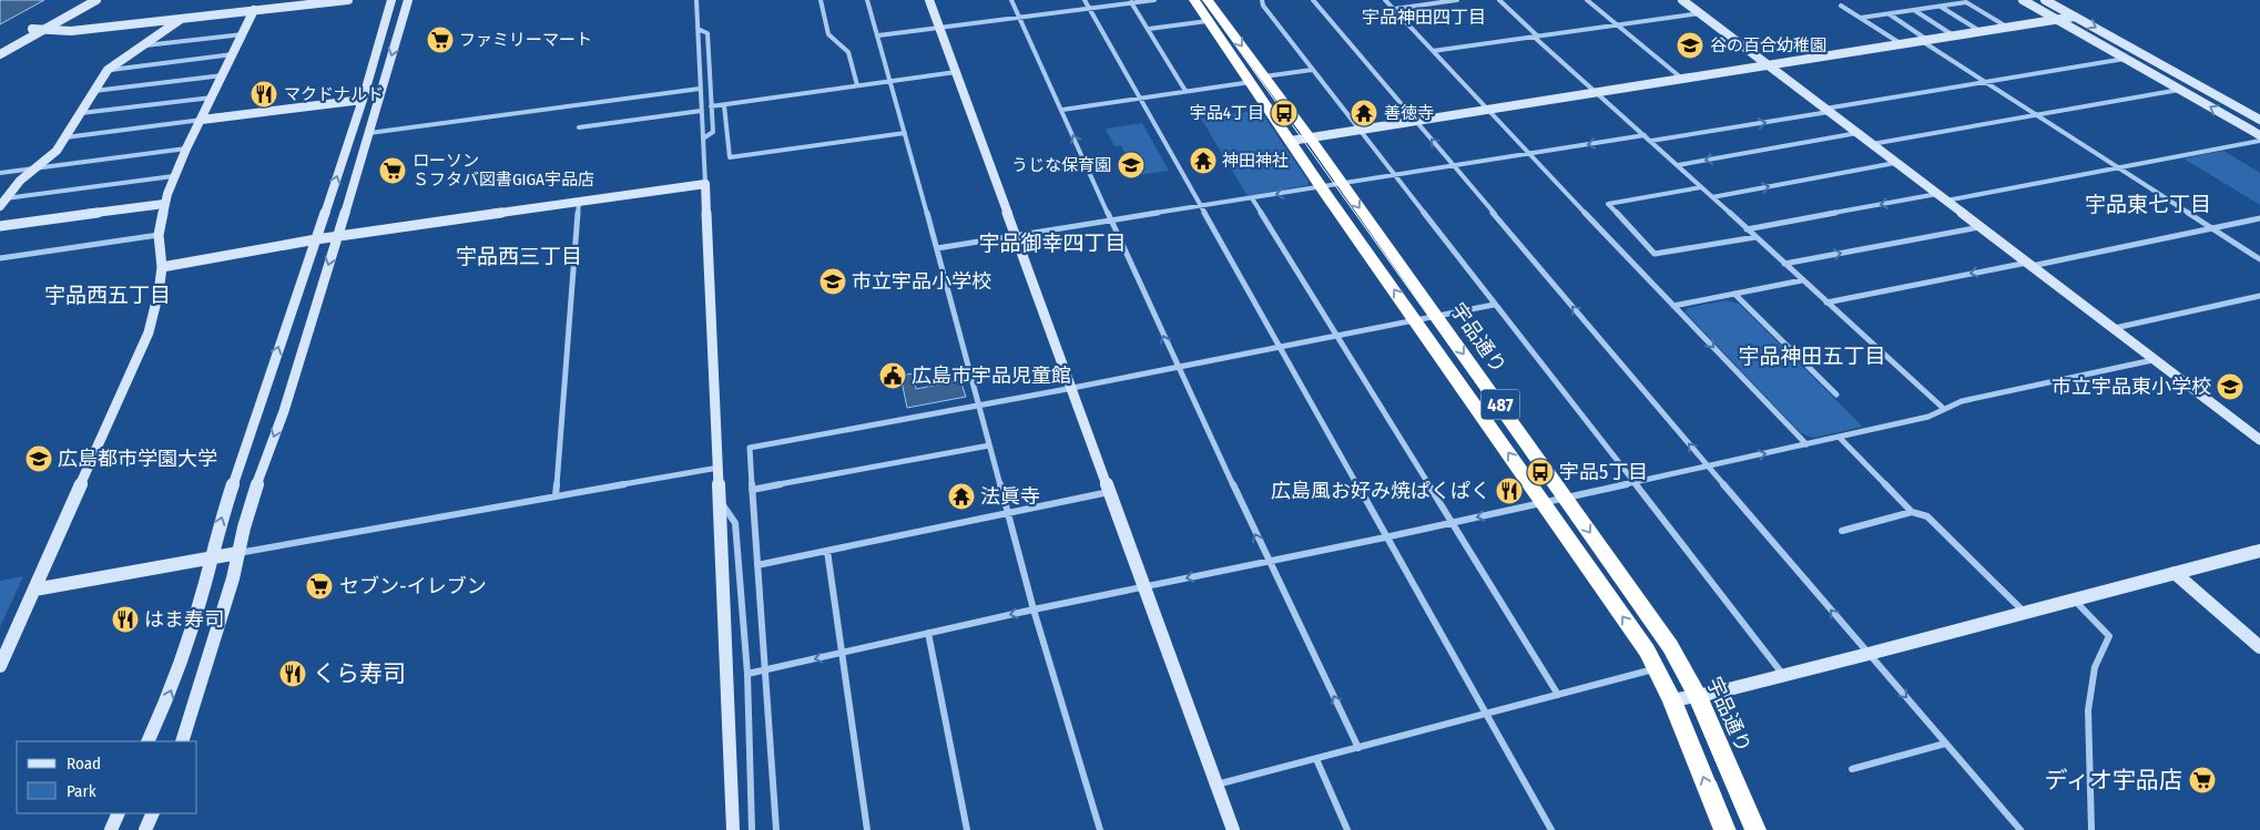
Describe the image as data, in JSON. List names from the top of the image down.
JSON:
{
  "streets": {
    "highway": ["宇品通り", "487"]
  },
  "districts": [
    "宇品神田四丁目",
    "宇品東七丁目",
    "宇品御幸四丁目",
    "宇品西三丁目",
    "宇品西五丁目",
    "宇品神田五丁目"
  ],
  "places": {
    "supermarket": [
      "ファミリーマート",
      "ローソン Ｓフタバ図書GIGA宇品店",
      "セブン-イレブン",
      "ディオ宇品店"
    ],
    "school or university": [
      "谷の百合幼稚園",
      "うじな保育園",
      "市立宇品小学校",
      "市立宇品東小学校",
      "広島都市学園大学"
    ],
    "restaurant": [
      "マクドナルド",
      "広島風お好み焼ぱくぱく",
      "はま寿司",
      "くら寿司"
    ],
    "bus stop": ["宇品4丁目", "宇品5丁目"],
    "temple": ["善徳寺", "神田神社", "法眞寺"],
    "public building": ["広島市宇品児童館"]
  },
  "legend": ["Road", "Park"]
}
